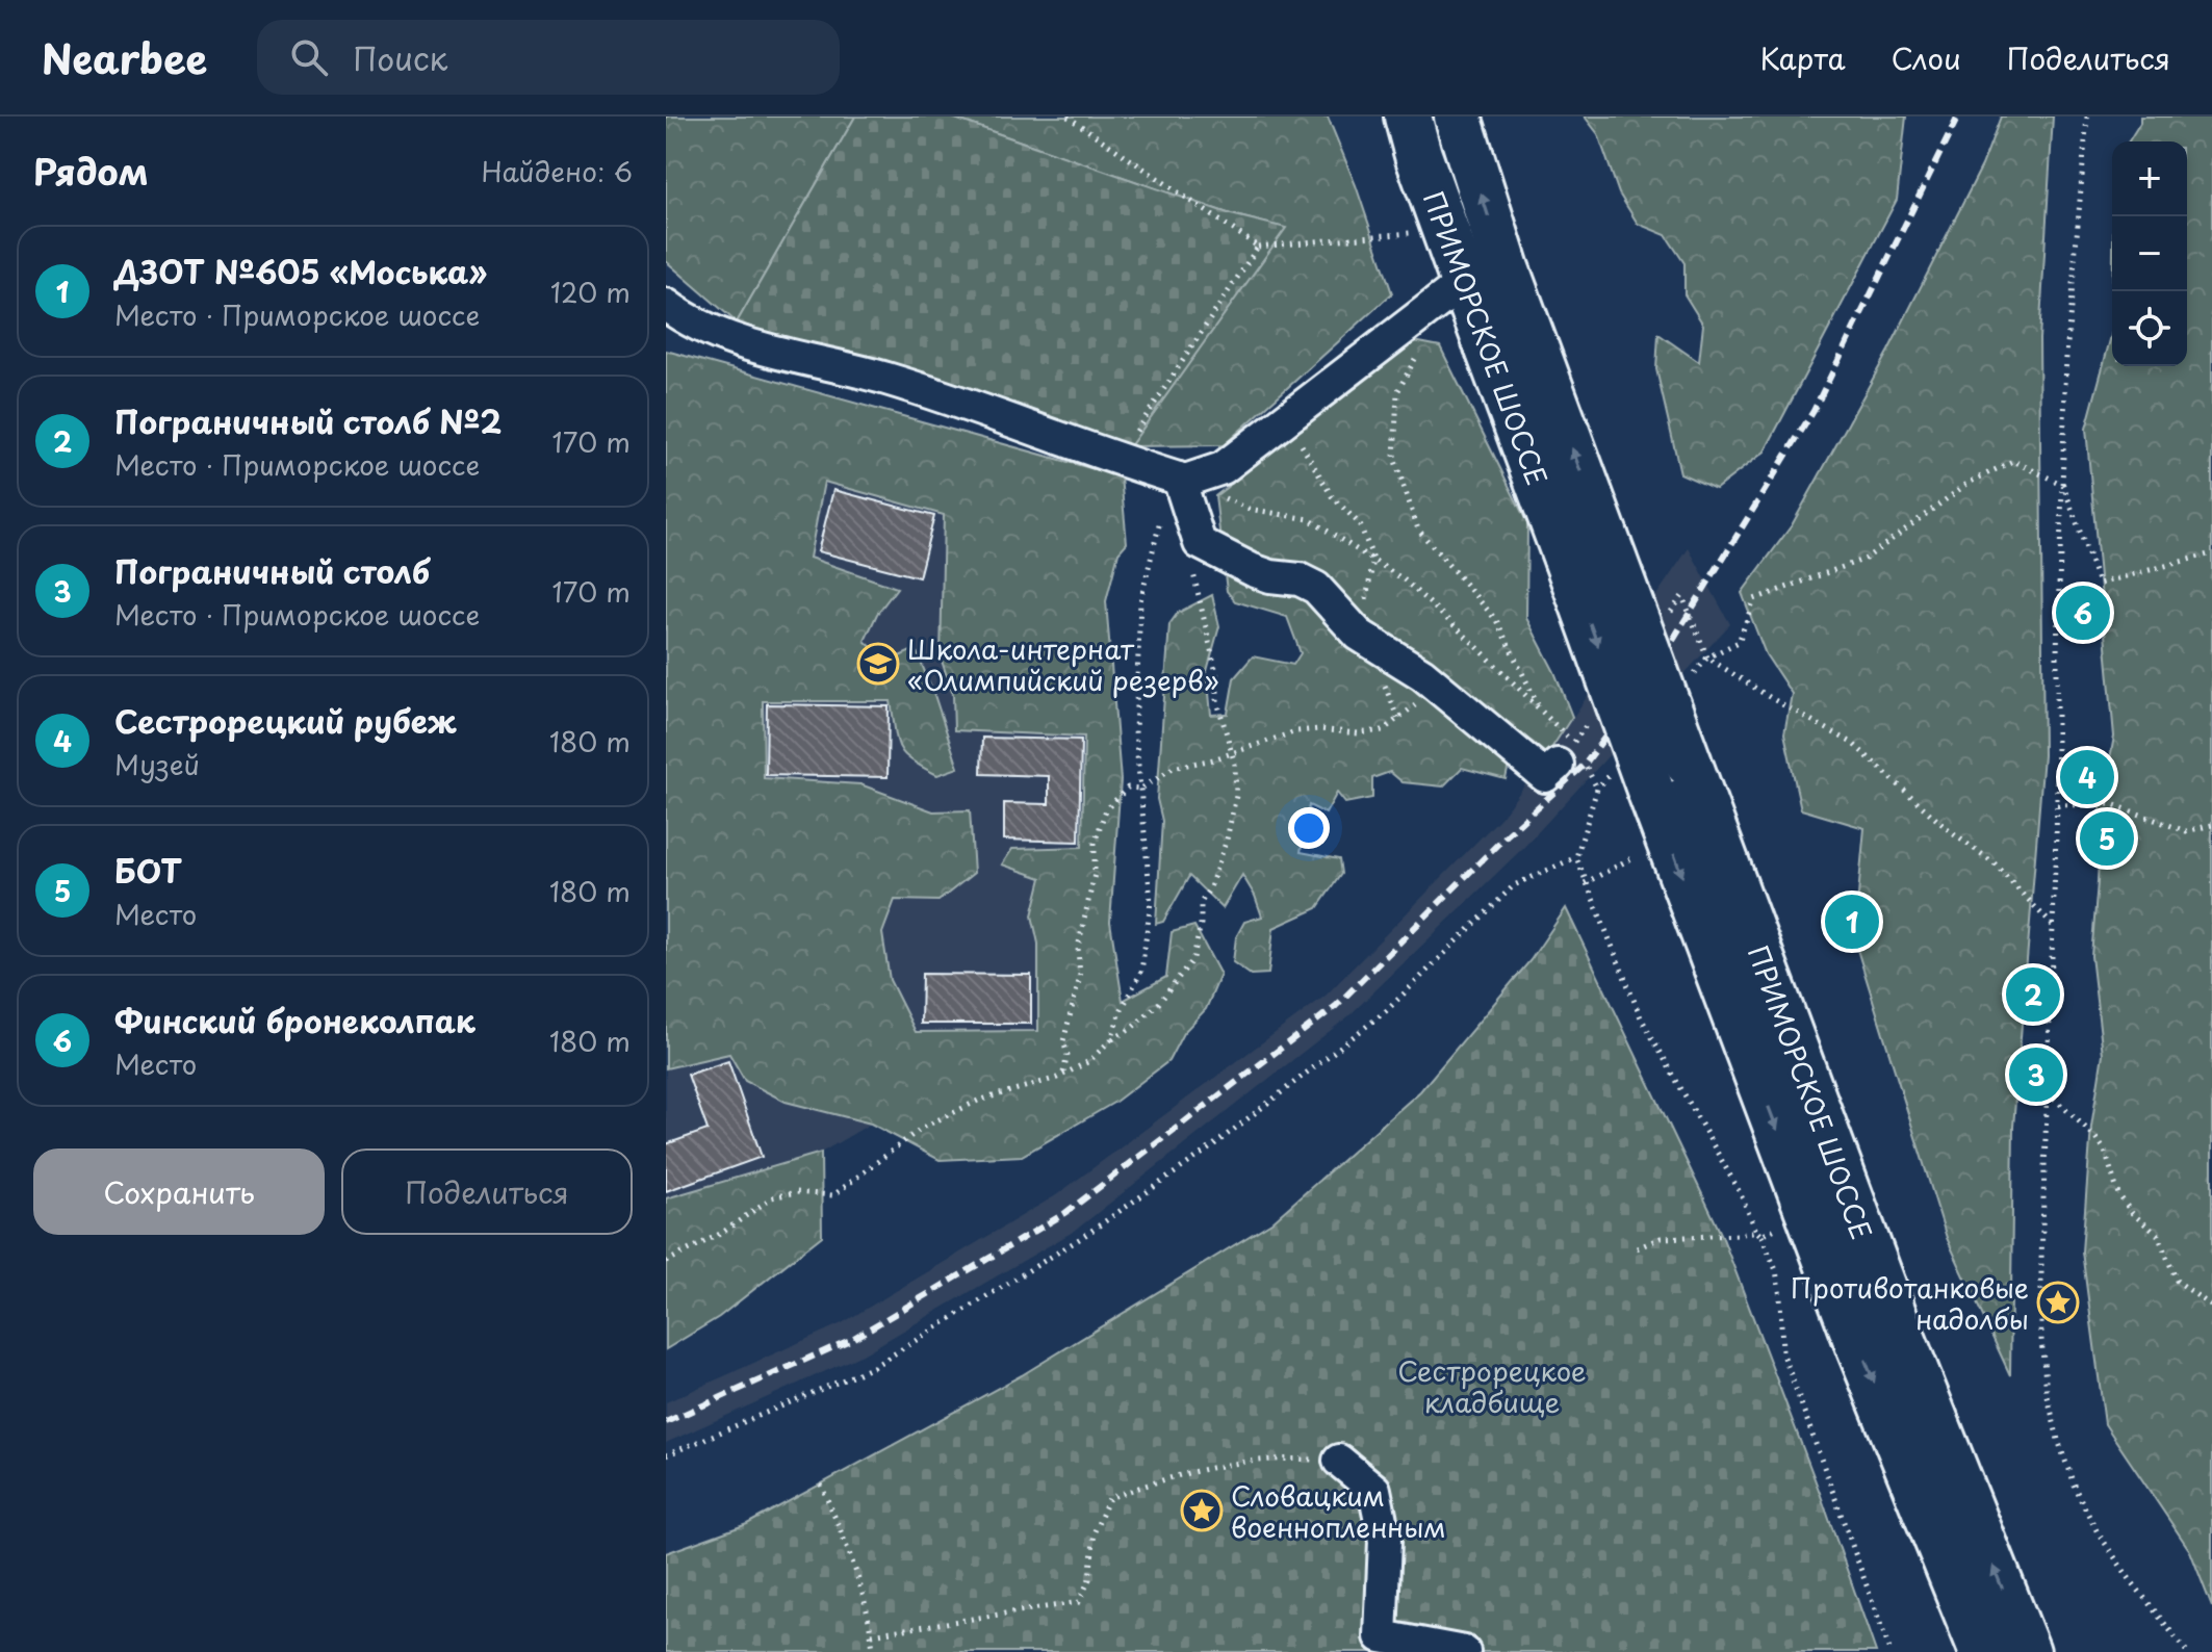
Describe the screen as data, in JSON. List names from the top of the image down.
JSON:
{
  "streets": {
    "highway": ["ПРИМОРСКОЕ ШОССЕ"]
  },
  "parks": ["Сестрорецкое кладбище"],
  "places": {
    "school or university": ["Школа-интернат «Олимпийский резерв»"],
    "place": ["Противотанковые надолбы", "Словацким военнопленным"]
  },
  "page": {
    "header": "Nearbee",
    "search": "Поиск",
    "nav": ["Карта", "Слои", "Поделиться"],
    "heading": ["Рядом", "Найдено: 6"],
    "map_buttons": ["+", "−"],
    "list": [
      {
        "mark": "1",
        "name": "ДЗОТ №605 «Моська»",
        "note": "Место · Приморское шоссе",
        "value": "120 m"
      },
      {
        "mark": "2",
        "name": "Пограничный столб №2",
        "note": "Место · Приморское шоссе",
        "value": "170 m"
      },
      {
        "mark": "3",
        "name": "Пограничный столб",
        "note": "Место · Приморское шоссе",
        "value": "170 m"
      },
      {
        "mark": "4",
        "name": "Сестрорецкий рубеж",
        "note": "Музей",
        "value": "180 m"
      },
      {
        "mark": "5",
        "name": "БОТ",
        "note": "Место",
        "value": "180 m"
      },
      {
        "mark": "6",
        "name": "Финский бронеколпак",
        "note": "Место",
        "value": "180 m"
      }
    ],
    "pins": [
      "6",
      "4",
      "5",
      "1",
      "2",
      "3"
    ],
    "buttons": ["Сохранить", "Поделиться"]
  }
}
